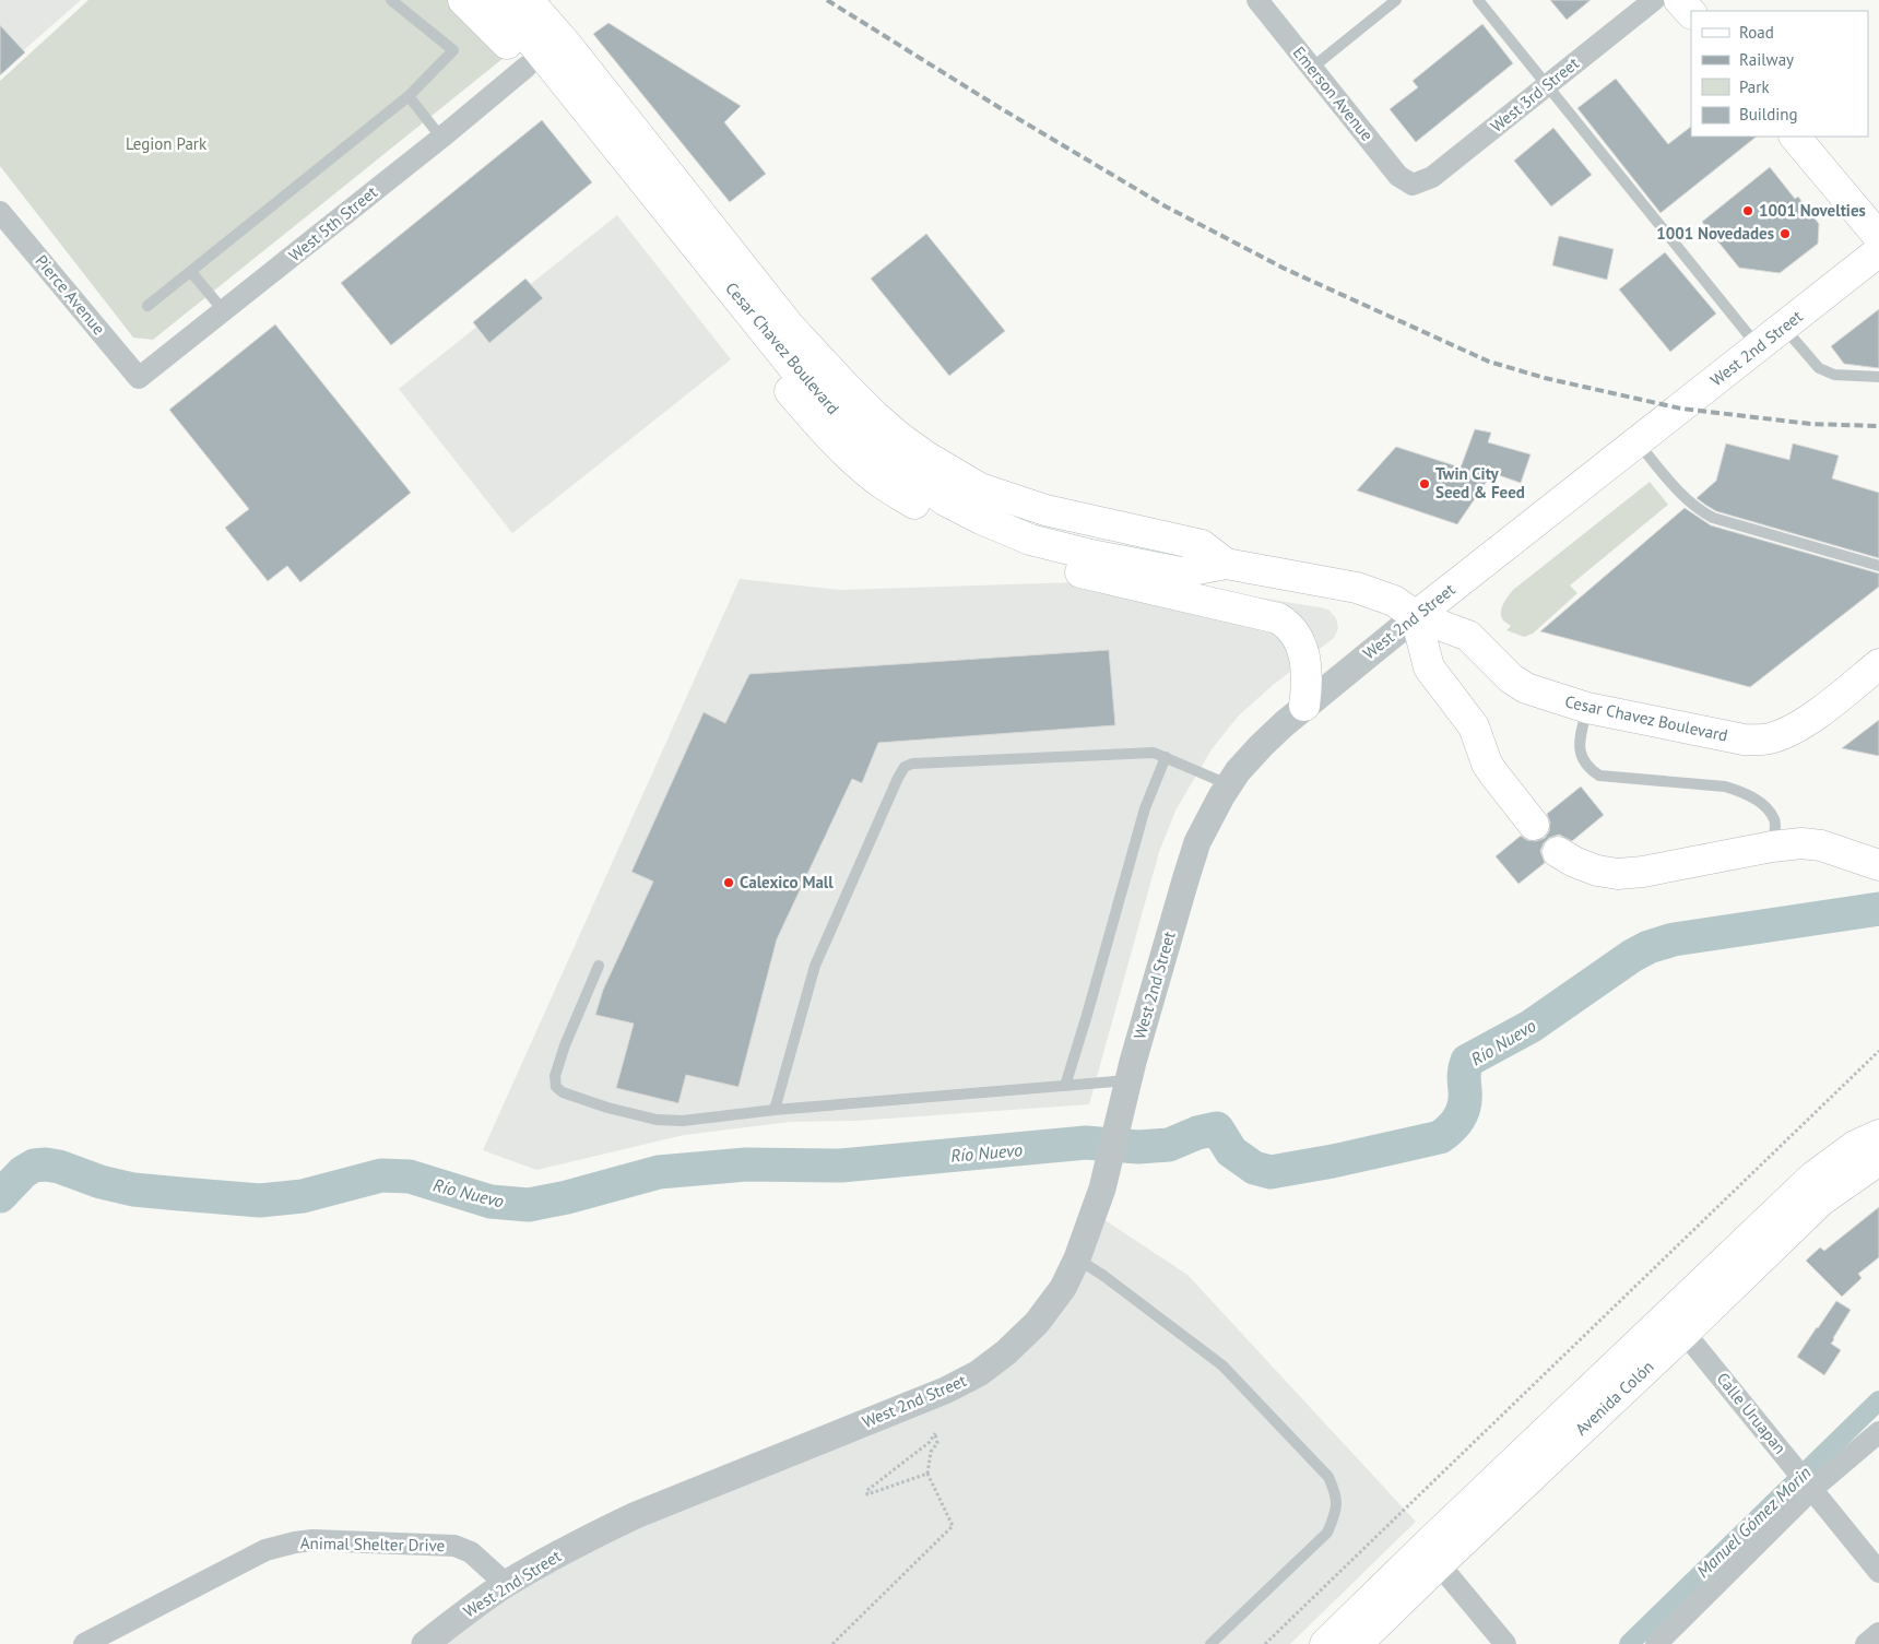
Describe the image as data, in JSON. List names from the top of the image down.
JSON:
{
  "streets": {
    "main road": ["Cesar Chavez Boulevard", "West 2nd Street", "Avenida Colón"],
    "street": [
      "Emerson Avenue",
      "West 3rd Street",
      "West 5th Street",
      "Pierce Avenue",
      "Calle Uruapan",
      "Animal Shelter Drive"
    ]
  },
  "crossings": [
    ["Emerson Avenue", "West 3rd Street"],
    ["West 5th Street", "Pierce Avenue"],
    ["Cesar Chavez Boulevard", "West 2nd Street"],
    ["West 2nd Street", "Animal Shelter Drive"],
    ["Avenida Colón", "Calle Uruapan"]
  ],
  "water": ["Río Nuevo", "Manuel Gómez Morin"],
  "parks": ["Legion Park"],
  "places": [
    "1001 Novelties",
    "1001 Novedades",
    "Twin City Seed & Feed",
    "Calexico Mall"
  ],
  "legend": [
    "Road",
    "Railway",
    "Park",
    "Building"
  ]
}
